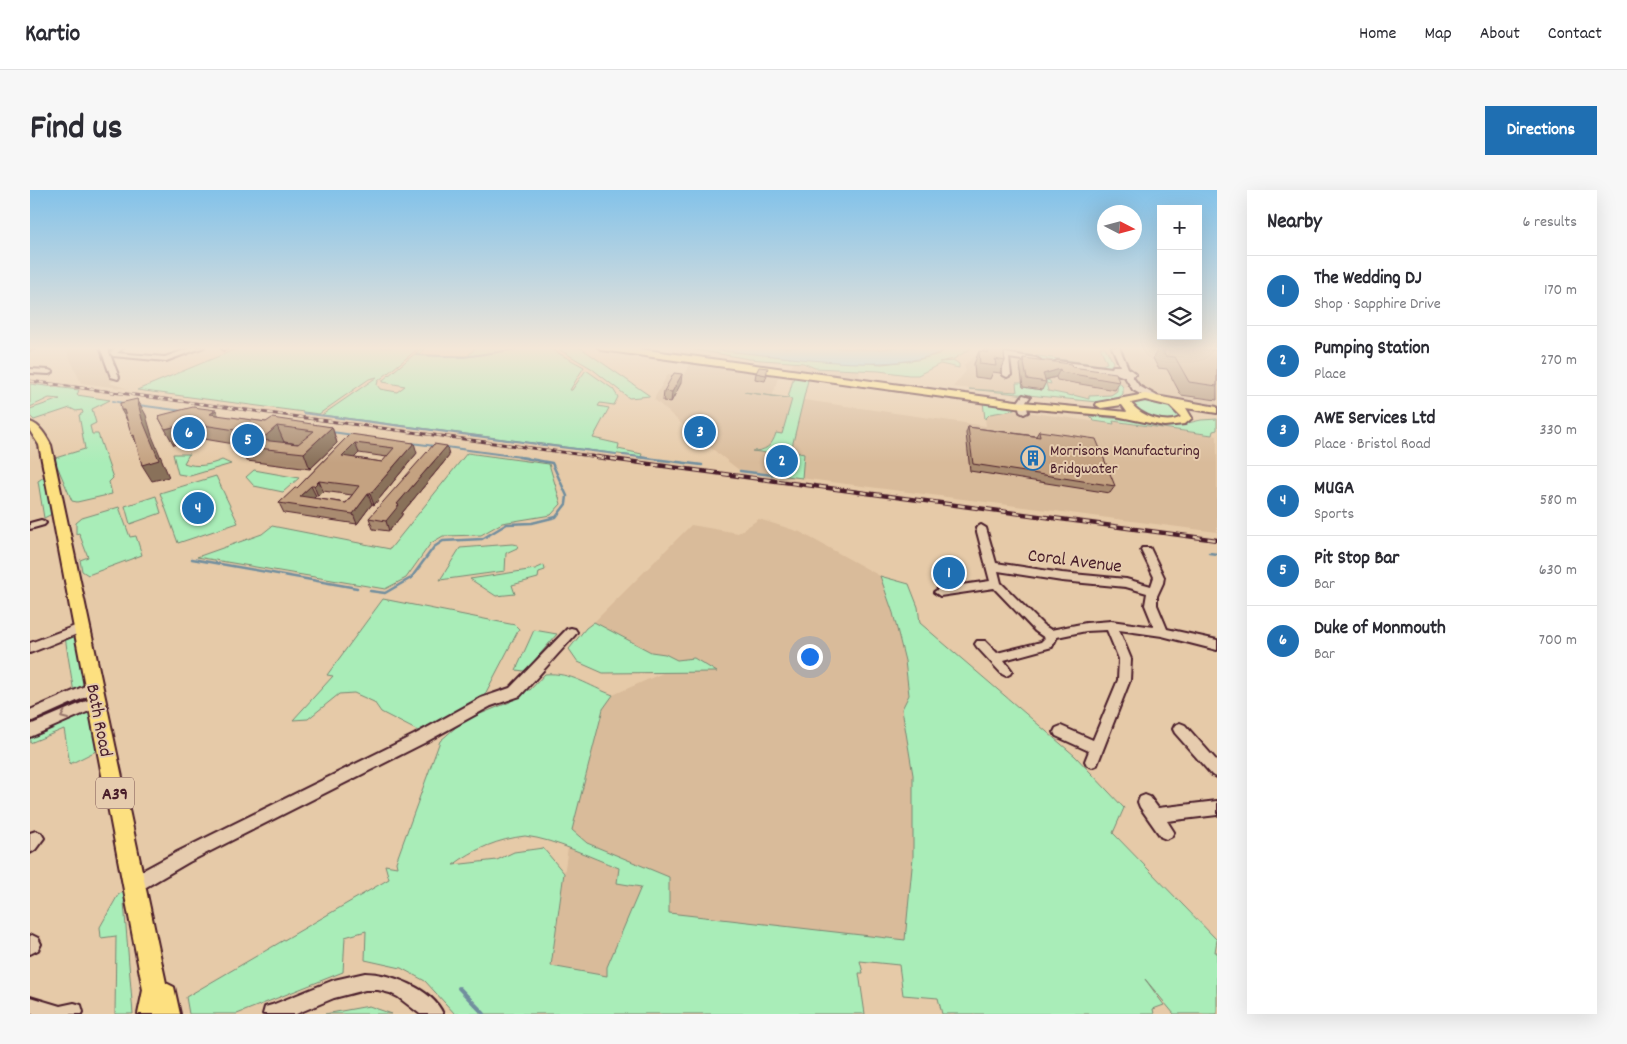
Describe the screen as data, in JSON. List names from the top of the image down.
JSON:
{
  "streets": {
    "main road": ["Bath Road", "A39"],
    "street": ["Coral Avenue"]
  },
  "places": {
    "building": ["Morrisons Manufacturing Bridgwater"]
  },
  "north": "right",
  "page": {
    "header": "Kartio",
    "nav": [
      "Home",
      "Map",
      "About",
      "Contact"
    ],
    "title": "Find us",
    "buttons": "Directions",
    "heading": ["Nearby", "6 results"],
    "map_buttons": ["+", "−"],
    "list": [
      {
        "mark": "1",
        "name": "The Wedding DJ",
        "note": "Shop · Sapphire Drive",
        "value": "170 m"
      },
      {
        "mark": "2",
        "name": "Pumping Station",
        "note": "Place",
        "value": "270 m"
      },
      {
        "mark": "3",
        "name": "AWE Services Ltd",
        "note": "Place · Bristol Road",
        "value": "330 m"
      },
      {
        "mark": "4",
        "name": "MUGA",
        "note": "Sports",
        "value": "580 m"
      },
      {
        "mark": "5",
        "name": "Pit Stop Bar",
        "note": "Bar",
        "value": "630 m"
      },
      {
        "mark": "6",
        "name": "Duke of Monmouth",
        "note": "Bar",
        "value": "700 m"
      }
    ],
    "pins": [
      "3",
      "6",
      "5",
      "2",
      "4",
      "1"
    ]
  }
}
